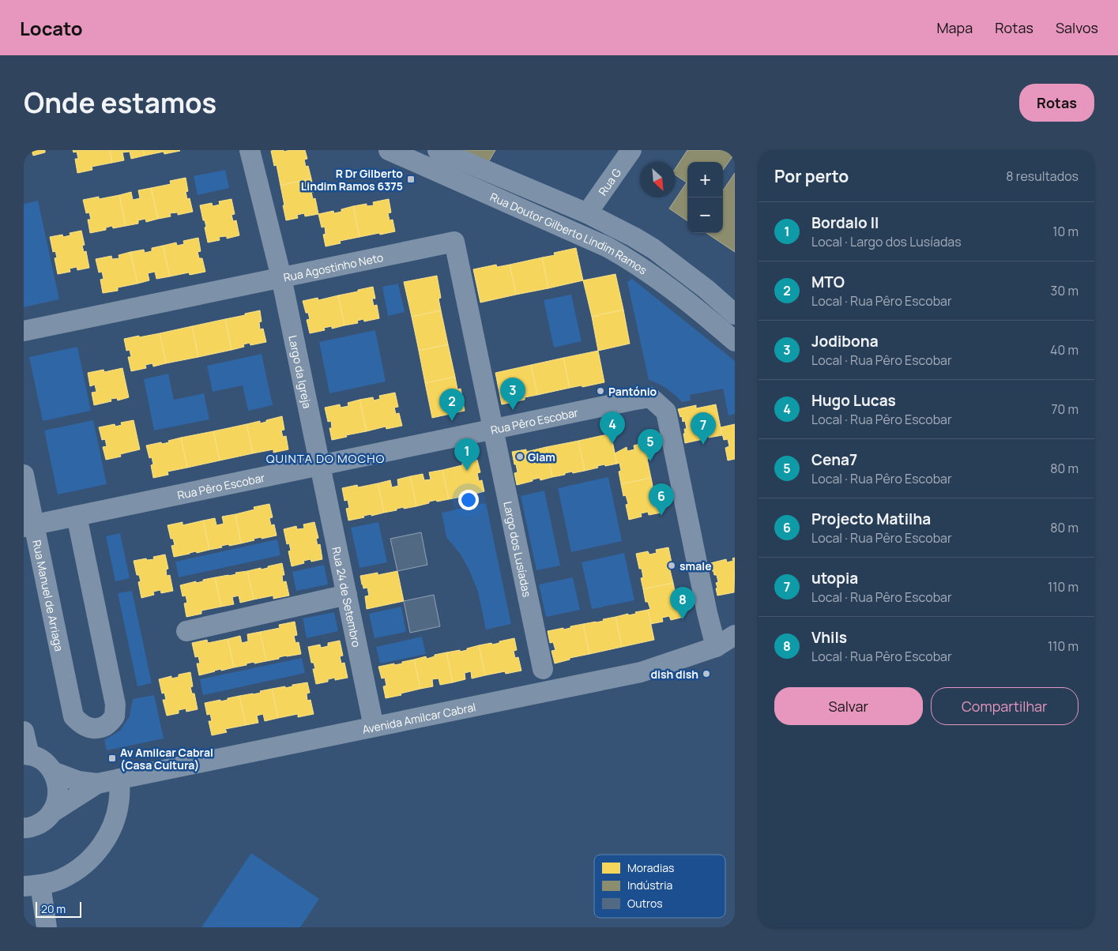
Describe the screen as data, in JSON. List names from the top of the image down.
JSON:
{
  "streets": {
    "street": [
      "Rua G",
      "Rua Doutor Gilberto Lindim Ramos",
      "Rua Agostinho Neto",
      "Largo da Igreja",
      "Rua Pêro Escobar",
      "Largo dos Lusíadas",
      "Rua Manuel de Arriaga",
      "Rua 24 de Setembro",
      "Avenida Amílcar Cabral"
    ]
  },
  "crossings": [
    ["Rua G", "Rua Doutor Gilberto Lindim Ramos"],
    ["Rua Agostinho Neto", "Largo da Igreja"],
    ["Rua Agostinho Neto", "Rua Pêro Escobar"],
    ["Rua Agostinho Neto", "Largo dos Lusíadas"],
    ["Largo da Igreja", "Rua Pêro Escobar"],
    ["Largo da Igreja", "Rua 24 de Setembro"],
    ["Rua Pêro Escobar", "Largo dos Lusíadas"],
    ["Rua Pêro Escobar", "Rua Manuel de Arriaga"],
    ["Rua Pêro Escobar", "Rua 24 de Setembro"],
    ["Rua Pêro Escobar", "Avenida Amílcar Cabral"],
    ["Rua 24 de Setembro", "Avenida Amílcar Cabral"]
  ],
  "districts": ["QUINTA DO MOCHO"],
  "places": {
    "transit": ["R Dr Gilberto Lindim Ramos 6375", "Av Amilcar Cabral (Casa Cultura)"],
    "other": [
      "Pantónio",
      "Glam",
      "smale",
      "dish dish"
    ]
  },
  "legend": ["Moradias", "Indústria", "Outros"],
  "scale_bar": "20 m",
  "north": "bottom right",
  "page": {
    "header": "Locato",
    "nav": ["Mapa", "Rotas", "Salvos"],
    "title": "Onde estamos",
    "buttons": [
      "Rotas",
      ["Salvar", "Compartilhar"]
    ],
    "heading": ["Por perto", "8 resultados"],
    "map_buttons": ["+", "−"],
    "list": [
      {
        "mark": "1",
        "name": "Bordalo II",
        "note": "Local · Largo dos Lusíadas",
        "value": "10 m"
      },
      {
        "mark": "2",
        "name": "MTO",
        "note": "Local · Rua Pêro Escobar",
        "value": "30 m"
      },
      {
        "mark": "3",
        "name": "Jodibona",
        "note": "Local · Rua Pêro Escobar",
        "value": "40 m"
      },
      {
        "mark": "4",
        "name": "Hugo Lucas",
        "note": "Local · Rua Pêro Escobar",
        "value": "70 m"
      },
      {
        "mark": "5",
        "name": "Cena7",
        "note": "Local · Rua Pêro Escobar",
        "value": "80 m"
      },
      {
        "mark": "6",
        "name": "Projecto Matilha",
        "note": "Local · Rua Pêro Escobar",
        "value": "80 m"
      },
      {
        "mark": "7",
        "name": "utopia",
        "note": "Local · Rua Pêro Escobar",
        "value": "110 m"
      },
      {
        "mark": "8",
        "name": "Vhils",
        "note": "Local · Rua Pêro Escobar",
        "value": "110 m"
      }
    ],
    "pins": [
      "3",
      "2",
      "4",
      "7",
      "5",
      "1",
      "6",
      "8"
    ],
    "scale": "20 m"
  }
}
